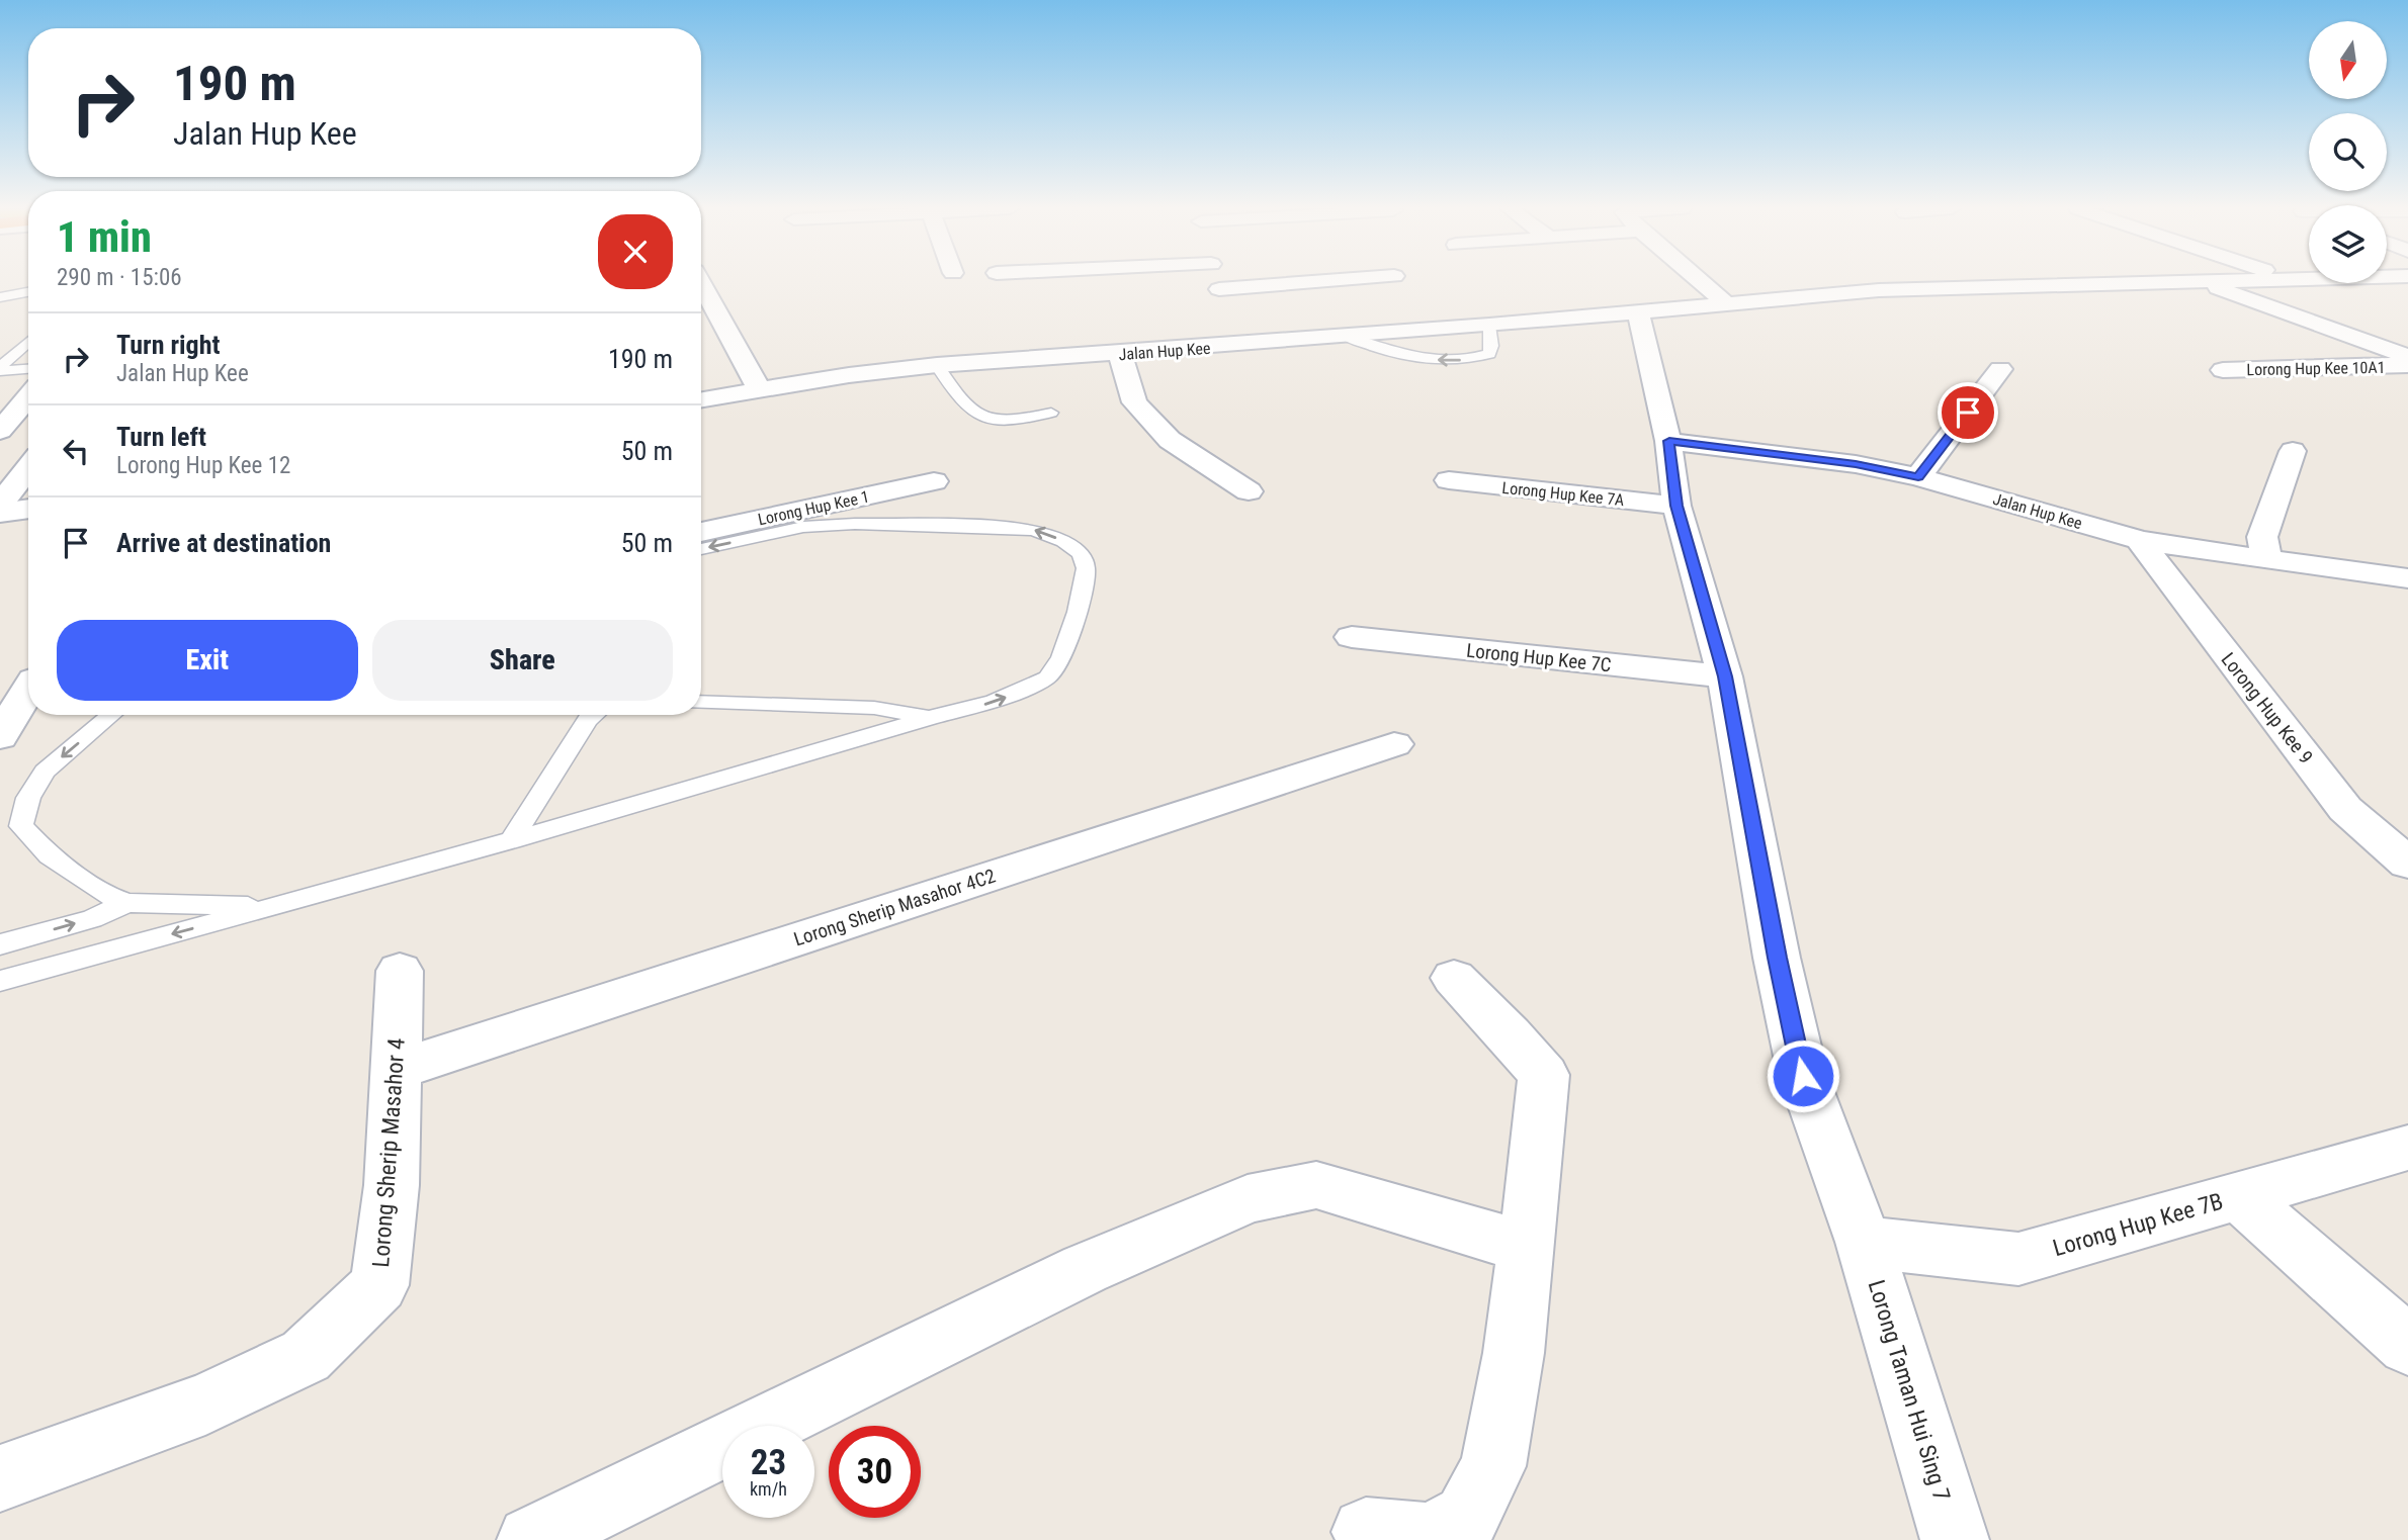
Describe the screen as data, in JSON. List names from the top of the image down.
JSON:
{
  "streets": {
    "street": [
      "Jalan Hup Kee",
      "Lorong Hup Kee 10A1",
      "Lorong Hup Kee 7A",
      "Lorong Hup Kee 1",
      "Lorong Hup Kee 7C",
      "Lorong Hup Kee 9",
      "Lorong Sherip Masahor 4C2",
      "Lorong Sherip Masahor 4",
      "Lorong Hup Kee 7B",
      "Lorong Taman Hui Sing 7"
    ]
  },
  "crossings": [
    ["Jalan Hup Kee", "Lorong Hup Kee 9"],
    ["Jalan Hup Kee", "Lorong Taman Hui Sing 7"],
    ["Lorong Hup Kee 7A", "Lorong Taman Hui Sing 7"],
    ["Lorong Hup Kee 7C", "Lorong Taman Hui Sing 7"],
    ["Lorong Sherip Masahor 4C2", "Lorong Sherip Masahor 4"],
    ["Lorong Hup Kee 7B", "Lorong Taman Hui Sing 7"]
  ],
  "north": "bottom",
  "page": {
    "turn": ["190 m", "Jalan Hup Kee"],
    "heading": ["1 min", "290 m · 15:06"],
    "list": [
      {
        "name": "Turn right",
        "note": "Jalan Hup Kee",
        "value": "190 m"
      },
      {
        "name": "Turn left",
        "note": "Lorong Hup Kee 12",
        "value": "50 m"
      },
      {
        "name": "Arrive at destination",
        "value": "50 m"
      }
    ],
    "buttons": ["Exit", "Share"],
    "speed": "23 km/h",
    "limit": "30"
  }
}
